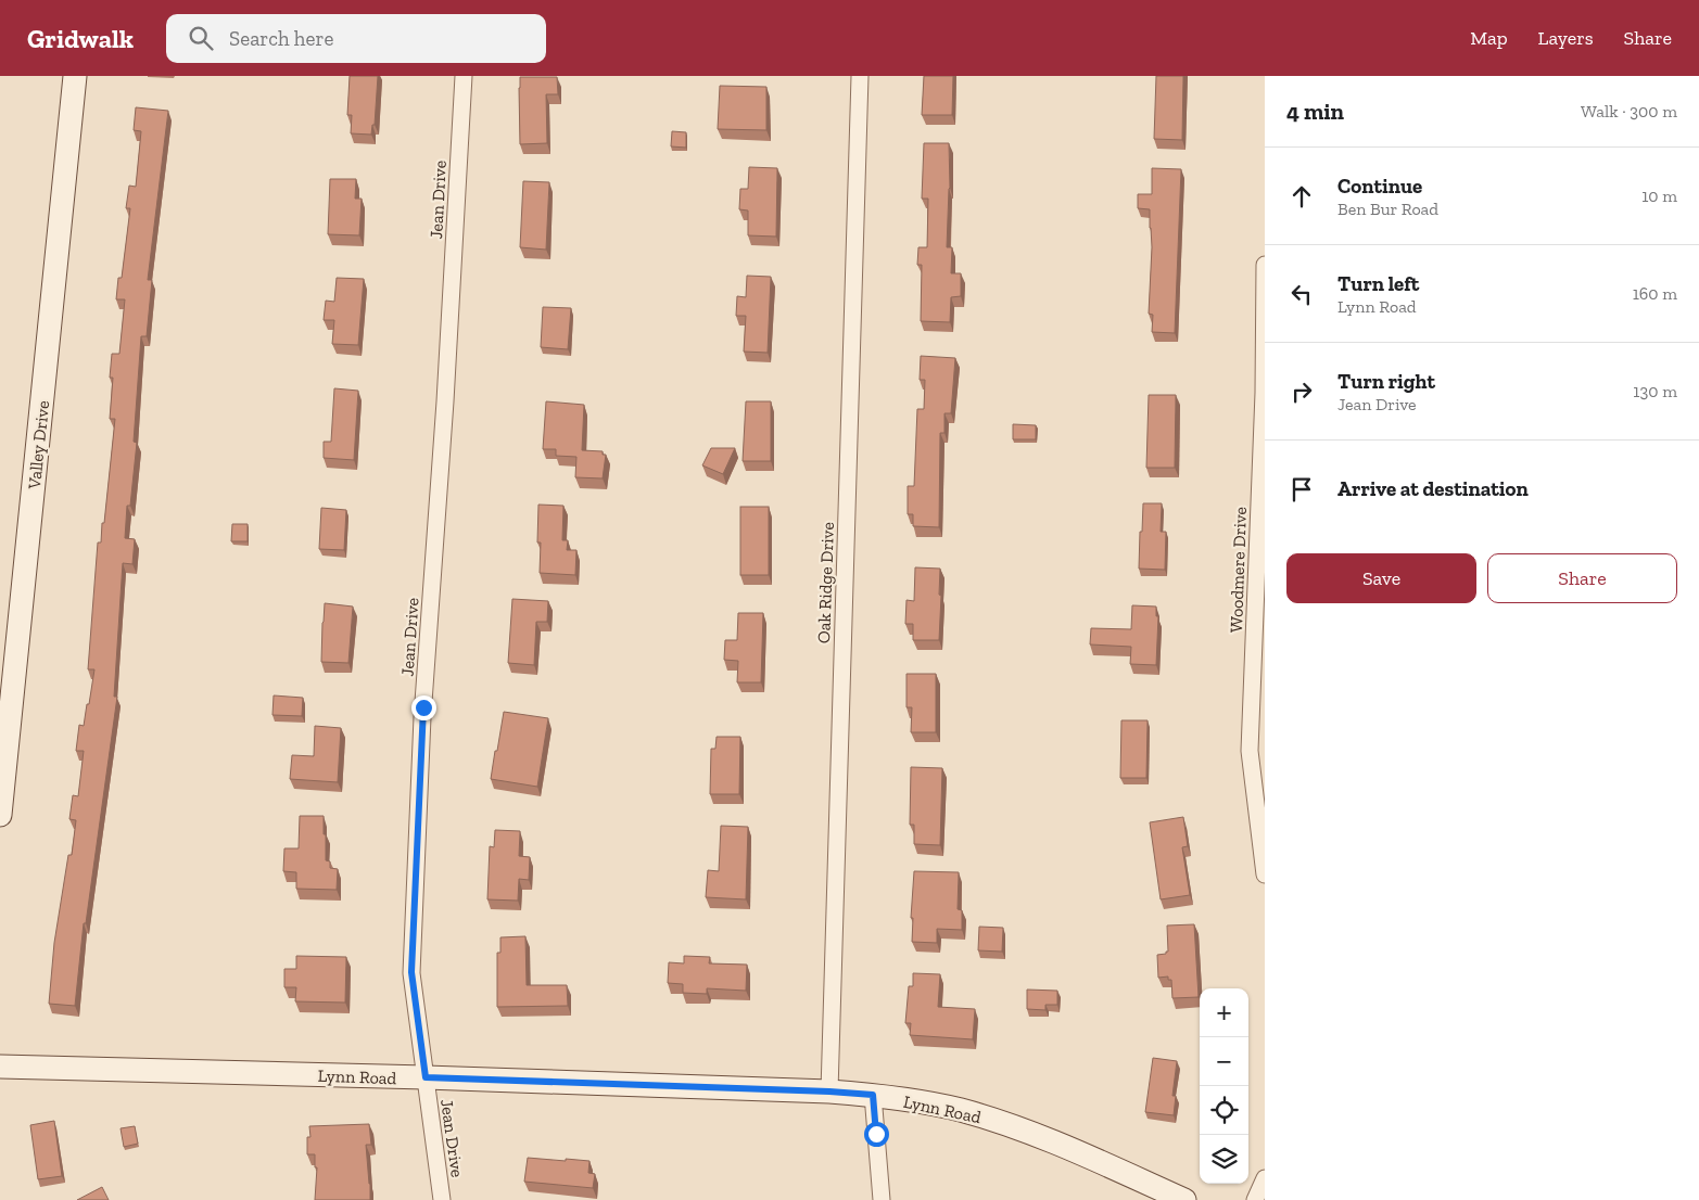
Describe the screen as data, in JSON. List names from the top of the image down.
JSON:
{
  "streets": {
    "main road": ["Valley Drive", "Lynn Road"],
    "street": ["Jean Drive", "Woodmere Drive", "Oak Ridge Drive"]
  },
  "crossings": [
    ["Jean Drive", "Lynn Road"],
    ["Oak Ridge Drive", "Lynn Road"]
  ],
  "page": {
    "header": "Gridwalk",
    "search": "Search here",
    "nav": ["Map", "Layers", "Share"],
    "heading": ["4 min", "Walk · 300 m"],
    "list": [
      ["Continue", "Ben Bur Road", "10 m"],
      ["Turn left", "Lynn Road", "160 m"],
      ["Turn right", "Jean Drive", "130 m"],
      "Arrive at destination"
    ],
    "buttons": ["Save", "Share"],
    "map_buttons": ["+", "−"]
  }
}
